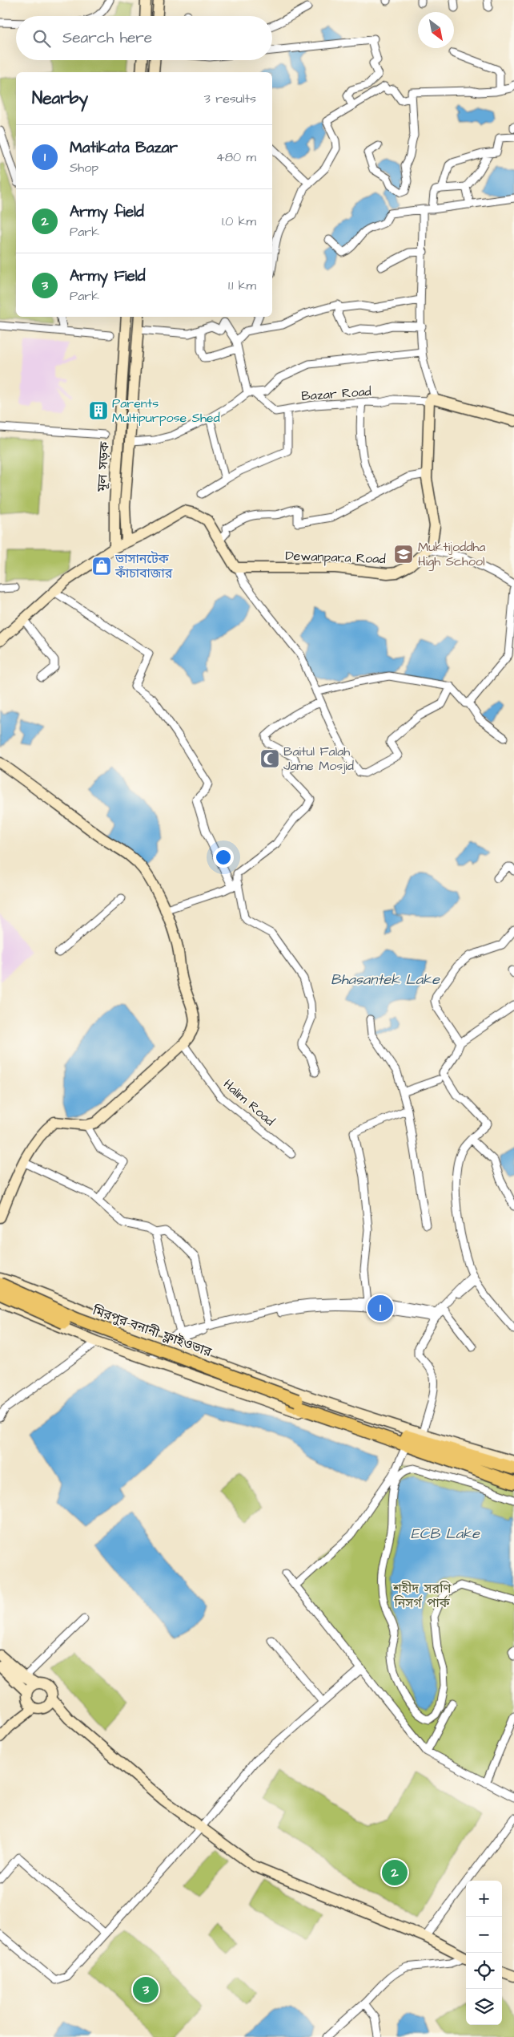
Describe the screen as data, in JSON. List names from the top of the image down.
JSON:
{
  "streets": {
    "main road": ["মিরপুর-বনানী ফ্লাইওভার"],
    "street": [
      "Bazar Road",
      "মূল সড়ক",
      "Dewanpara Road",
      "Halim Road"
    ]
  },
  "water": ["Bhasantek Lake", "ECB Lake"],
  "parks": ["শহীদ সরণি নিসর্গ পার্ক"],
  "places": {
    "building": ["Parents Multipurpose Shed"],
    "school or university": ["Muktijoddha High School"],
    "shop": ["ভাসানটেক কাঁচাবাজার"],
    "mosque": ["Baitul Falah Jame Mosjid"]
  },
  "north": "bottom right",
  "page": {
    "search": "Search here",
    "heading": ["Nearby", "3 results"],
    "list": [
      {
        "mark": "1",
        "name": "Matikata Bazar",
        "note": "Shop",
        "value": "480 m"
      },
      {
        "mark": "2",
        "name": "Army field",
        "note": "Park",
        "value": "1.0 km"
      },
      {
        "mark": "3",
        "name": "Army Field",
        "note": "Park",
        "value": "1.1 km"
      }
    ],
    "pins": ["1", "2", "3"],
    "map_buttons": ["+", "−"]
  }
}
